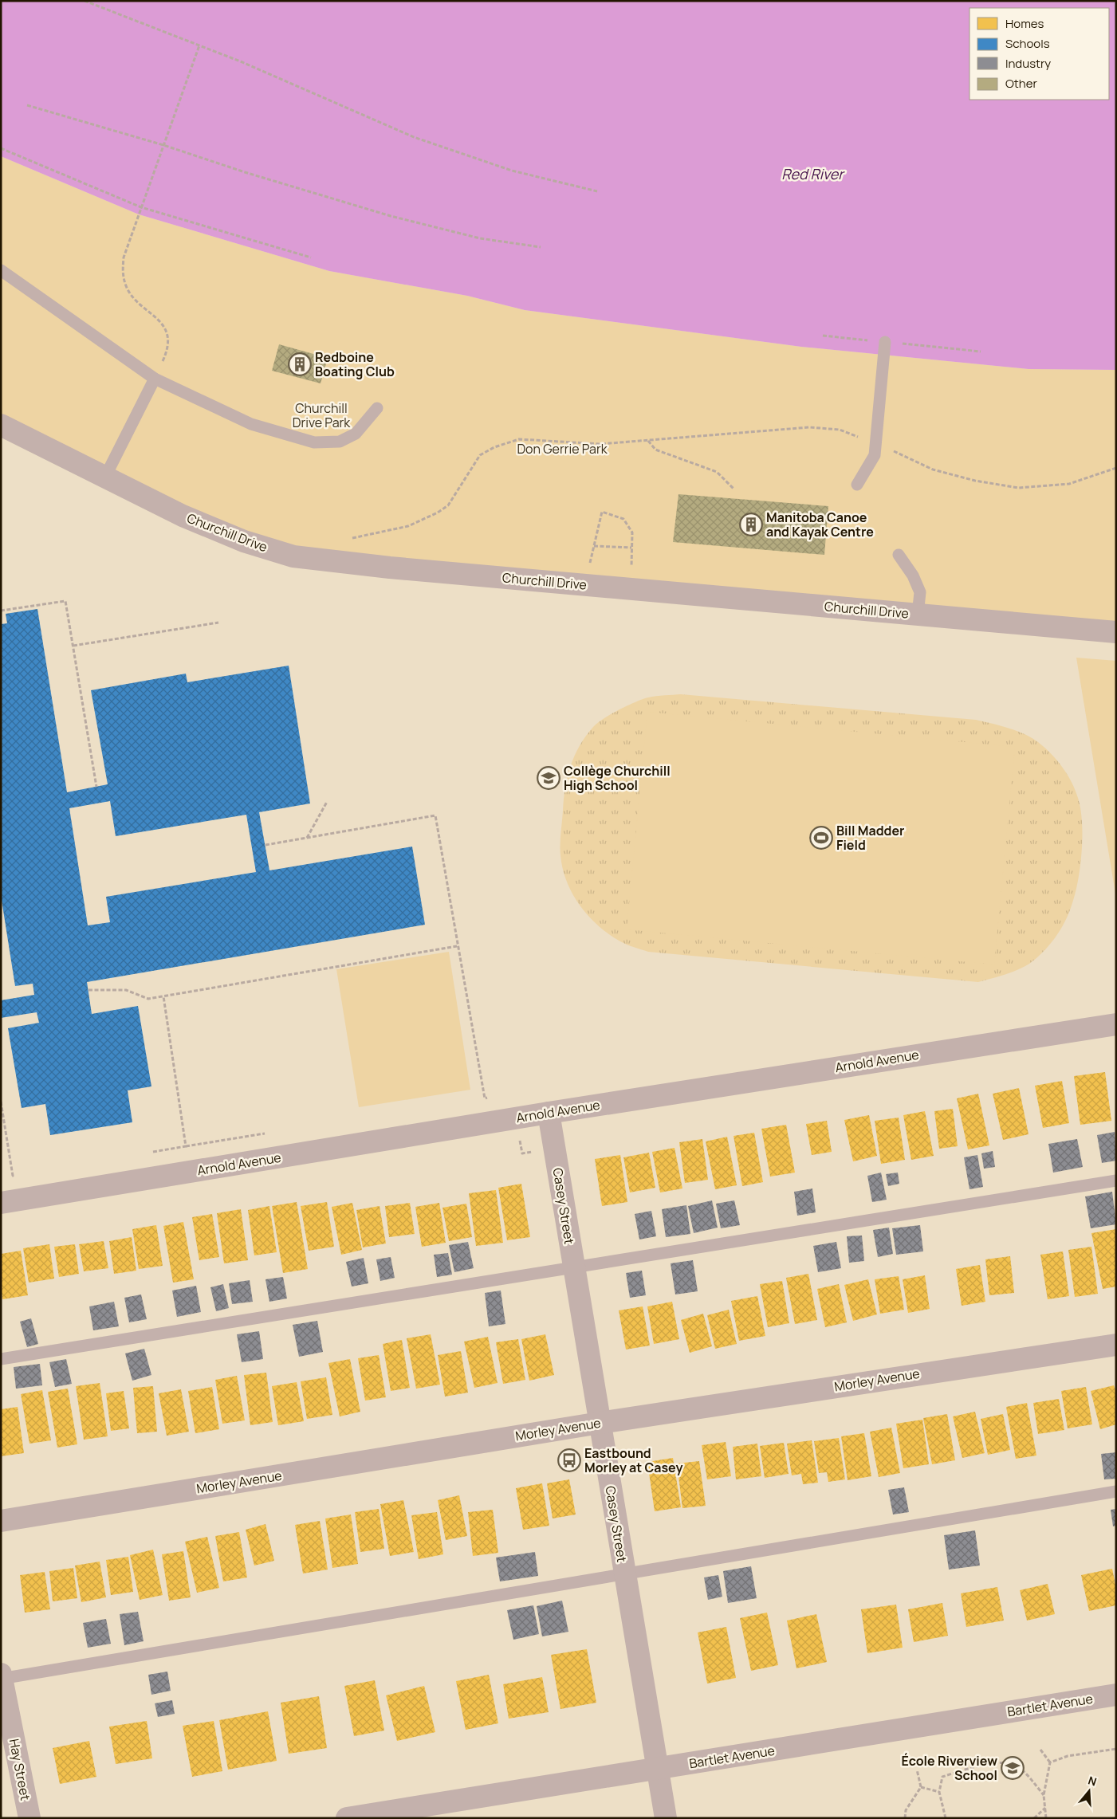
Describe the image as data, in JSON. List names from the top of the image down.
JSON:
{
  "streets": {
    "street": [
      "Churchill Drive",
      "Arnold Avenue",
      "Casey Street",
      "Morley Avenue",
      "Bartlet Avenue",
      "Hay Street"
    ]
  },
  "crossings": [
    ["Arnold Avenue", "Casey Street"],
    ["Casey Street", "Morley Avenue"],
    ["Casey Street", "Bartlet Avenue"]
  ],
  "water": ["Red River"],
  "parks": ["Churchill Drive Park", "Don Gerrie Park"],
  "places": {
    "building": ["Redboine Boating Club", "Manitoba Canoe and Kayak Centre"],
    "school or university": ["Collège Churchill High School", "École Riverview School"],
    "sports": ["Bill Madder Field"],
    "bus stop": ["Eastbound Morley at Casey"]
  },
  "legend": [
    "Homes",
    "Schools",
    "Industry",
    "Other"
  ],
  "north": "top"
}
